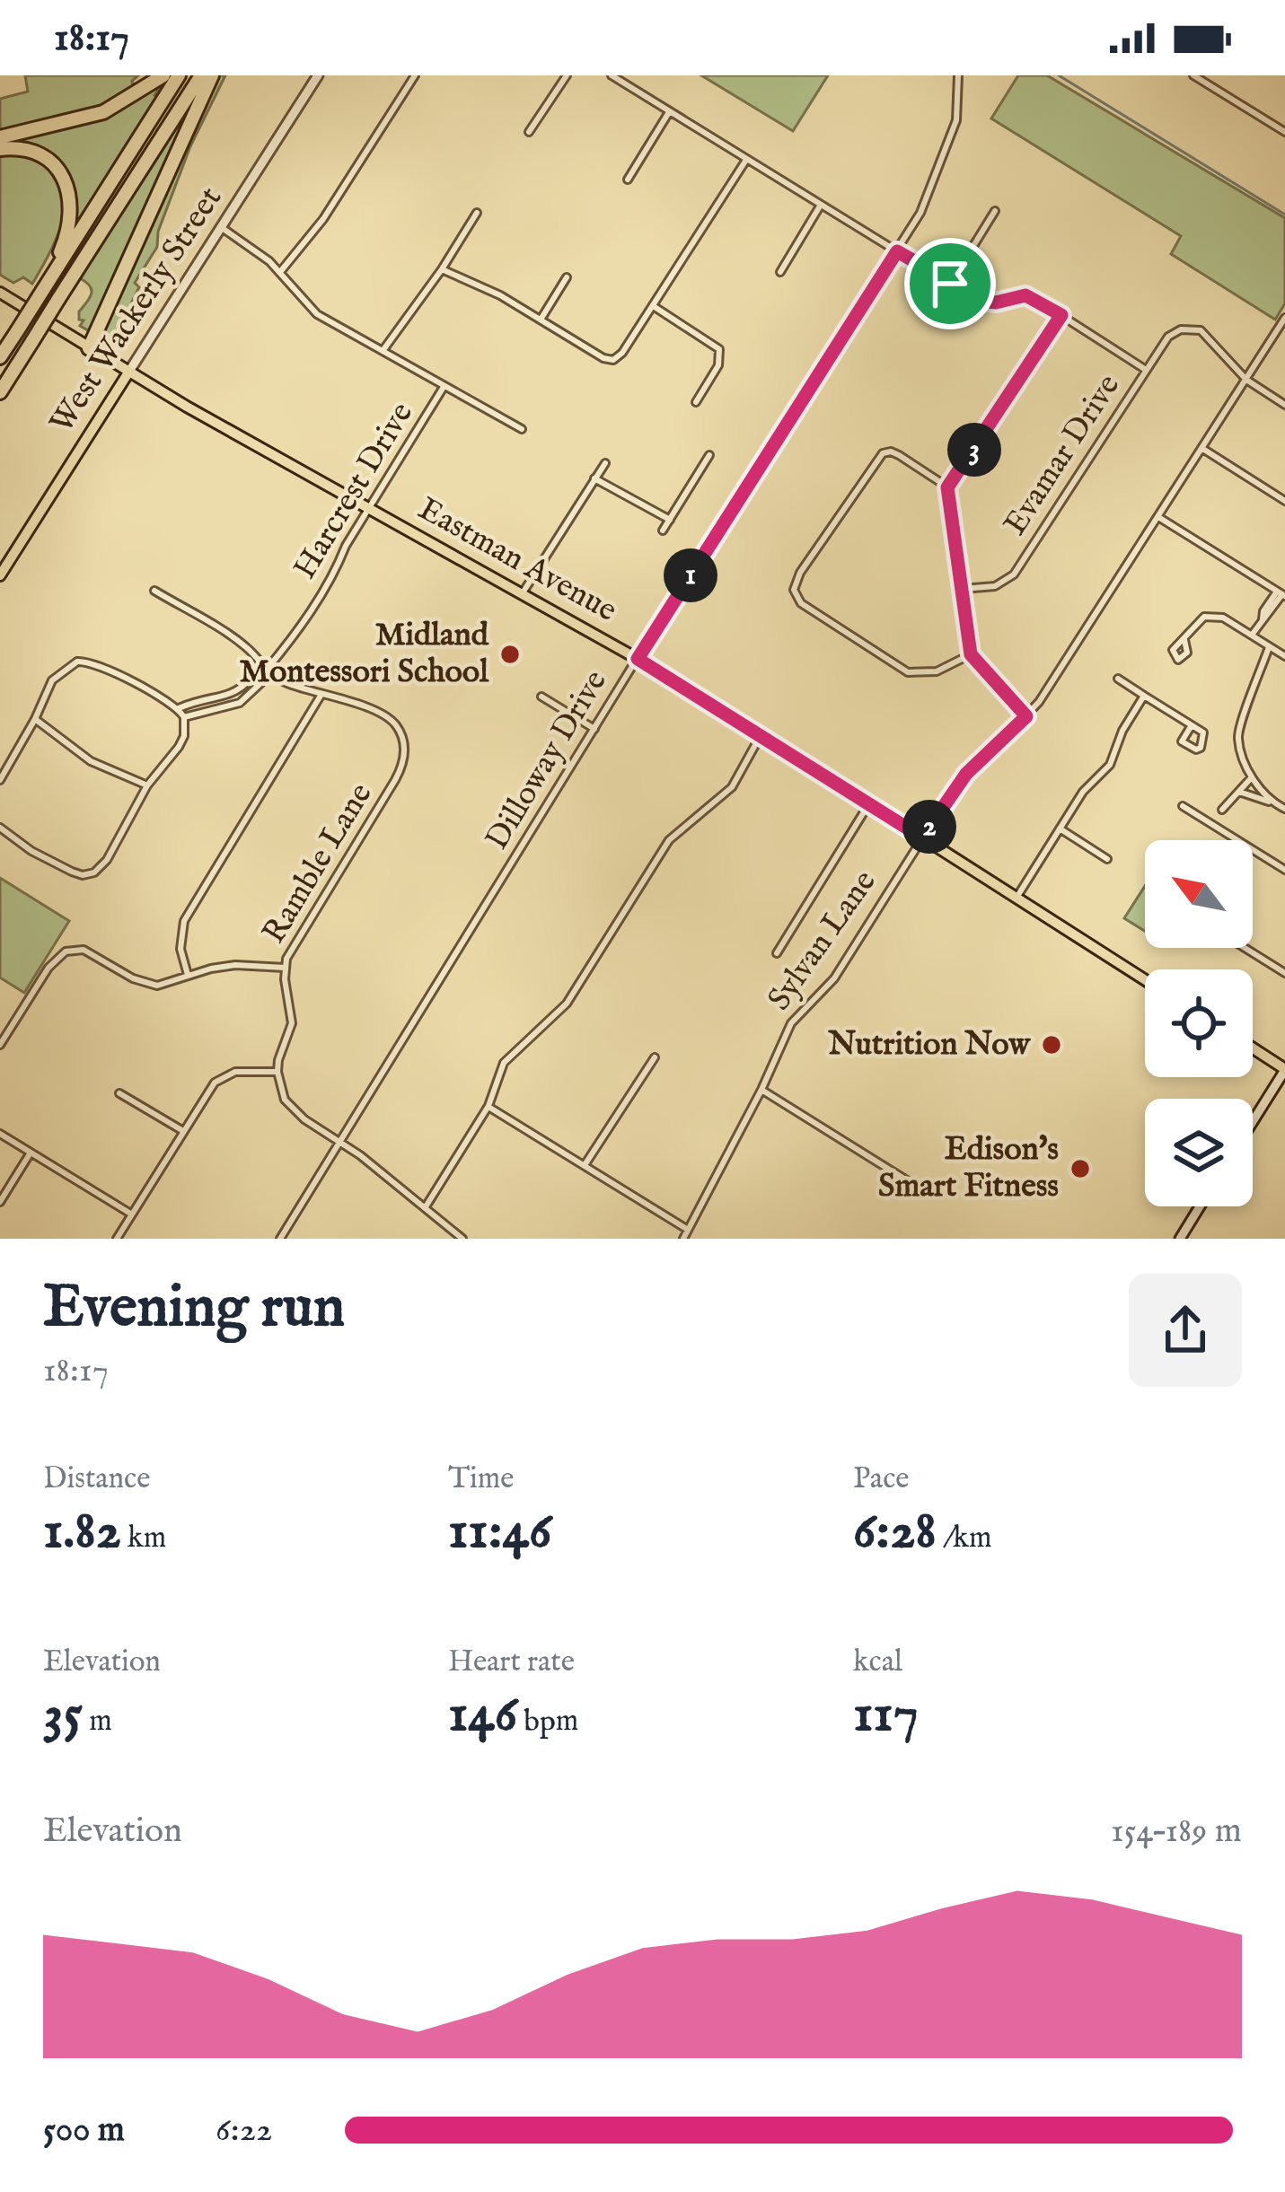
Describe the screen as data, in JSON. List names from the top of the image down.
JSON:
{
  "streets": {
    "main road": ["West Wackerly Street", "Eastman Avenue"],
    "street": [
      "Evamar Drive",
      "Harcrest Drive",
      "Dilloway Drive",
      "Ramble Lane",
      "Sylvan Lane"
    ]
  },
  "crossings": [
    ["West Wackerly Street", "Eastman Avenue"],
    ["Evamar Drive", "Sylvan Lane"],
    ["Harcrest Drive", "Eastman Avenue"],
    ["Eastman Avenue", "Dilloway Drive"],
    ["Eastman Avenue", "Sylvan Lane"]
  ],
  "places": ["Midland Montessori School", "Nutrition Now", "Edison's Smart Fitness"],
  "north": "top left",
  "page": {
    "status": "18:17",
    "pins": ["3", "1", "2"],
    "heading": ["Evening run", "18:17"],
    "stats": [
      ["Distance", "1.82 km"],
      ["Time", "11:46"],
      ["Pace", "6:28 /km"],
      ["Elevation", "35 m"],
      ["Heart rate", "146 bpm"],
      ["kcal", "117"]
    ],
    "chart": ["Elevation", "154–189 m"],
    "list": [
      {
        "name": "500 m",
        "note": "6:22"
      }
    ]
  }
}
